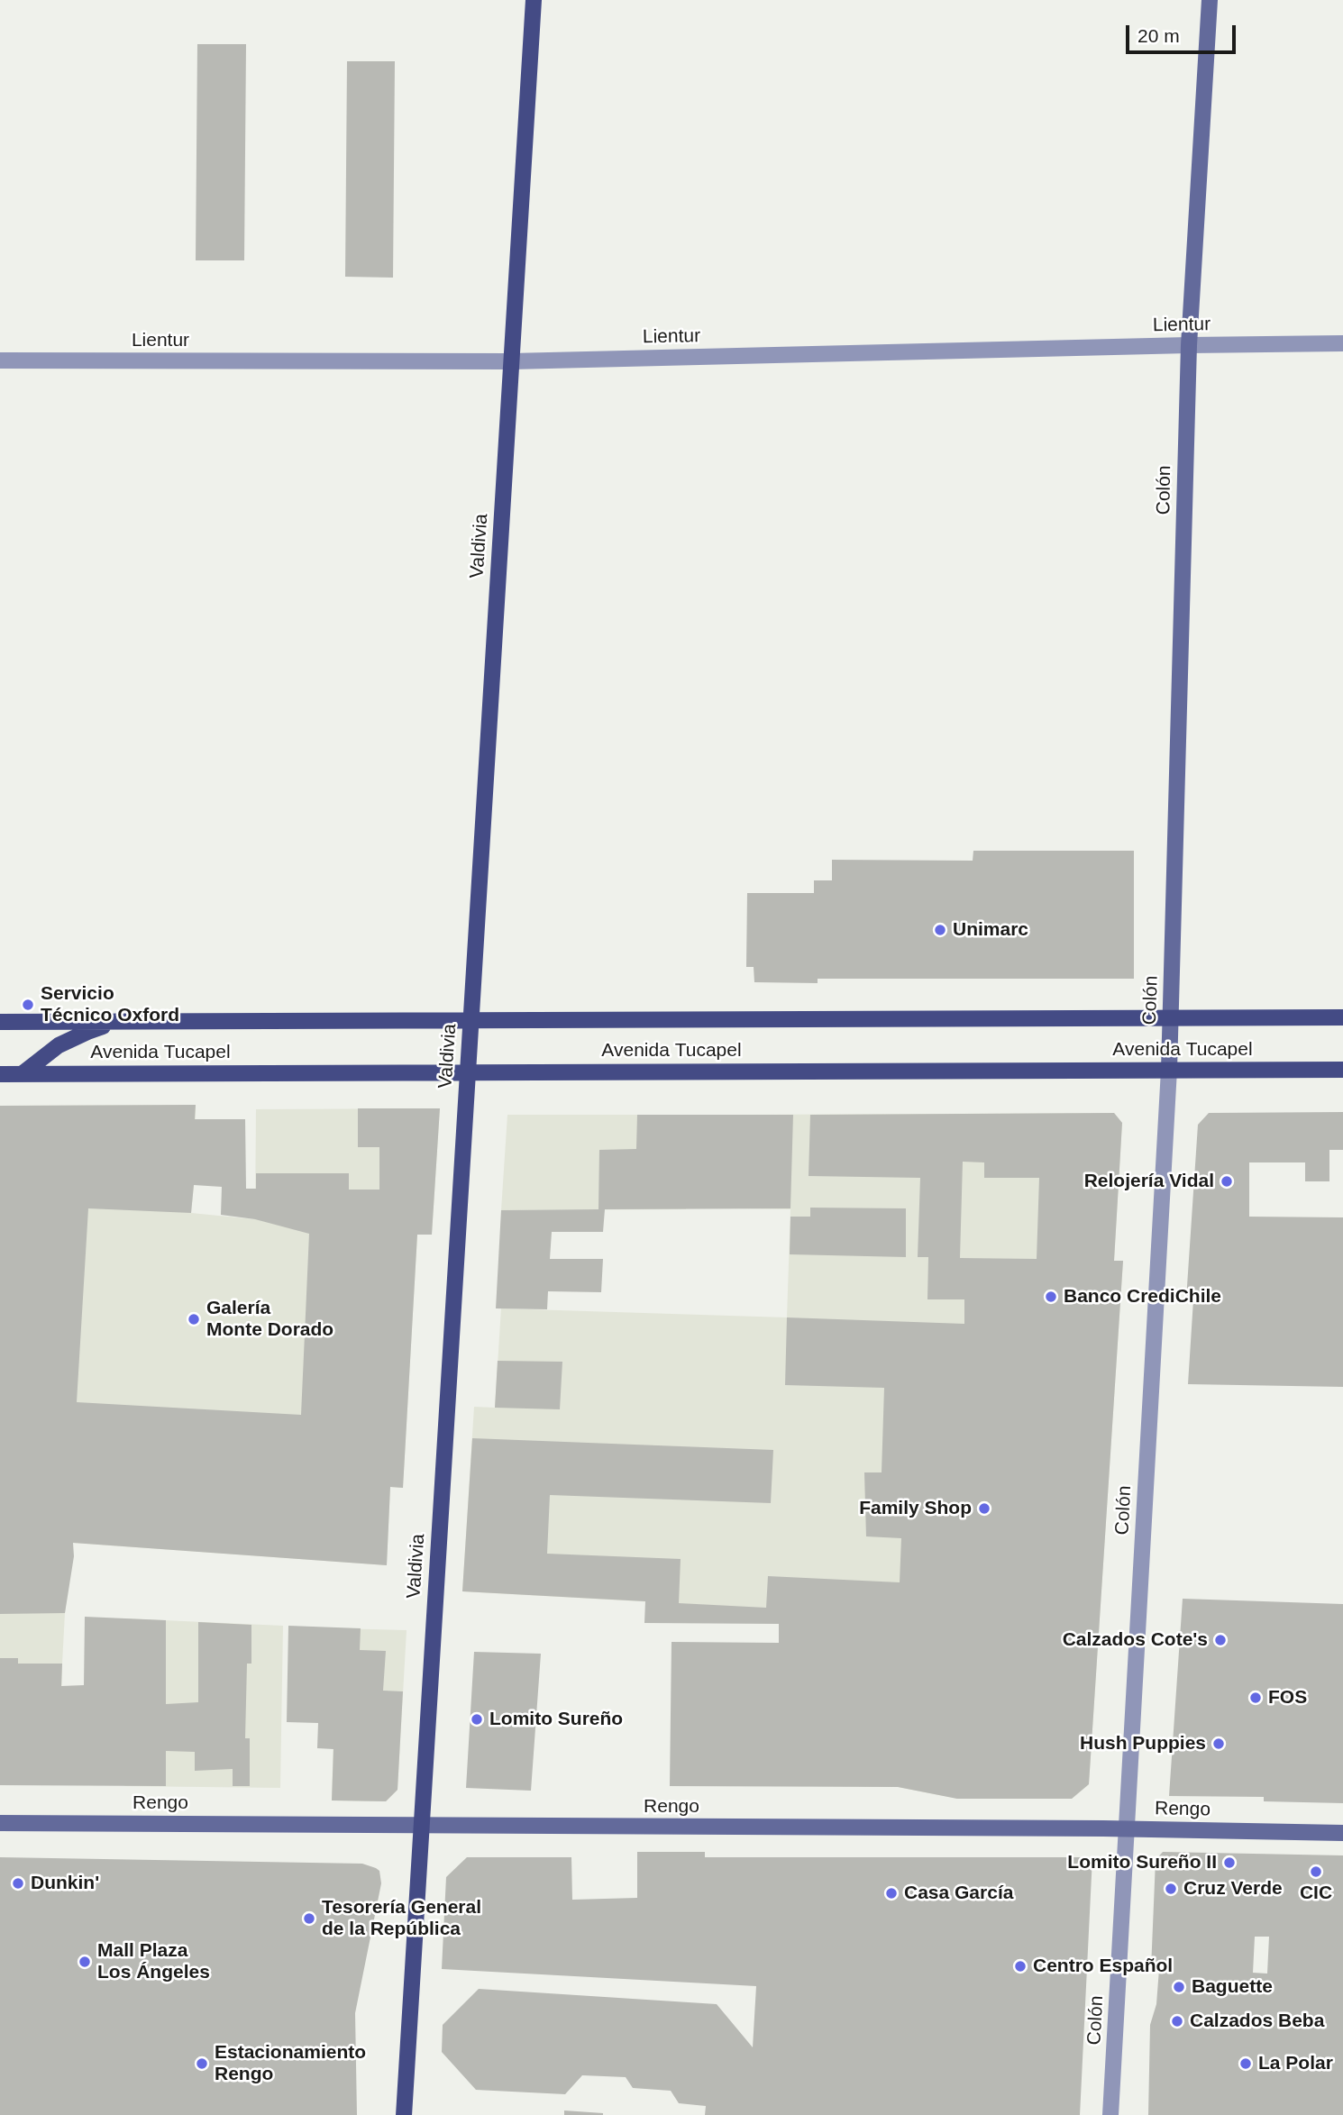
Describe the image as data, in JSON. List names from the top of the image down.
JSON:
{
  "streets": {
    "main road": ["Valdivia", "Avenida Tucapel"],
    "street": ["Lientur", "Colón", "Rengo"]
  },
  "crossings": [
    ["Lientur", "Colón"],
    ["Lientur", "Valdivia"],
    ["Colón", "Avenida Tucapel"],
    ["Colón", "Rengo"],
    ["Valdivia", "Avenida Tucapel"],
    ["Valdivia", "Rengo"]
  ],
  "places": [
    "Unimarc",
    "Servicio Técnico Oxford",
    "Relojería Vidal",
    "Banco CrediChile",
    "Galería Monte Dorado",
    "Family Shop",
    "Calzados Cote's",
    "FOS",
    "Lomito Sureño",
    "Hush Puppies",
    "Lomito Sureño II",
    "CIC",
    "Dunkin'",
    "Cruz Verde",
    "Casa García",
    "Tesorería General de la República",
    "Mall Plaza Los Ángeles",
    "Centro Español",
    "Baguette",
    "Calzados Beba",
    "Estacionamiento Rengo",
    "La Polar"
  ],
  "scale_bar": "20 m"
}
